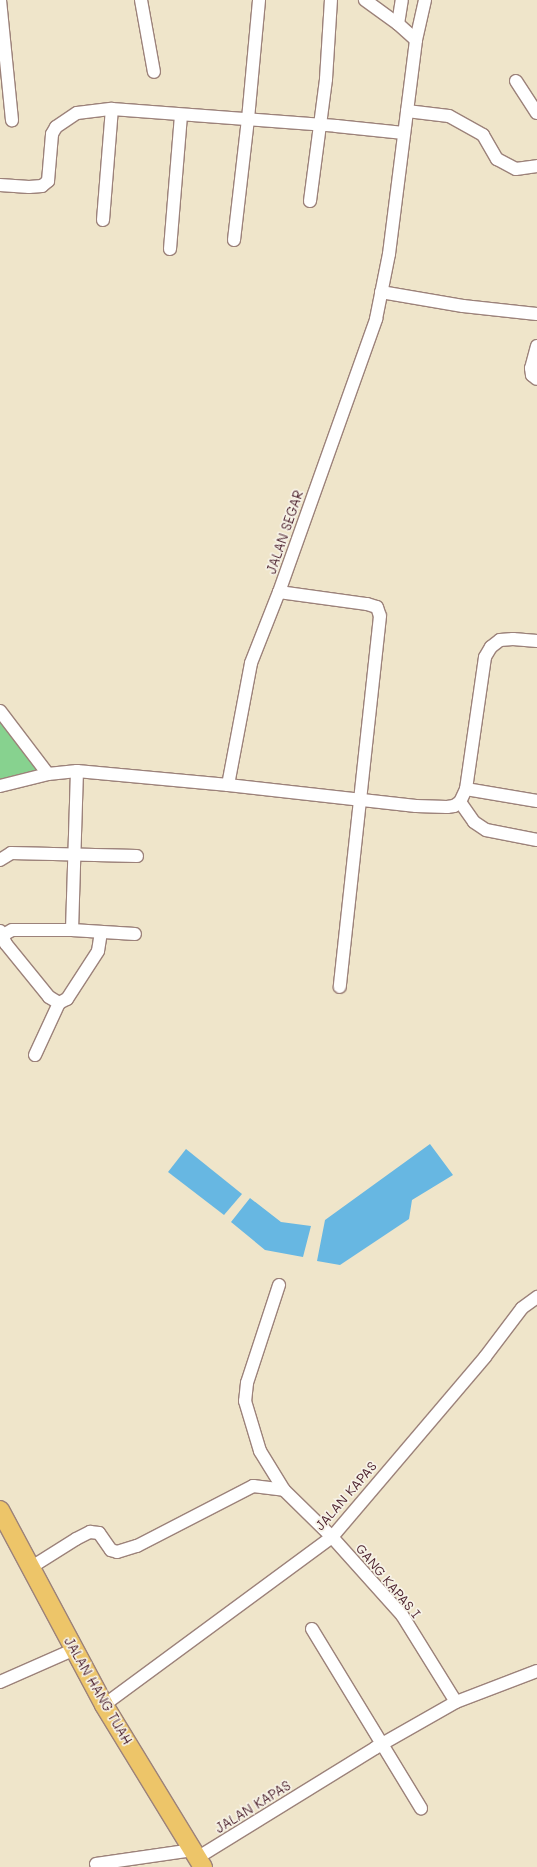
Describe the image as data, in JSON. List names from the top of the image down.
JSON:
{
  "streets": {
    "main road": ["JALAN HANG TUAH"],
    "street": ["JALAN SEGAR", "JALAN KAPAS", "GANG KAPAS I"]
  },
  "crossings": [
    ["JALAN KAPAS", "GANG KAPAS I"],
    ["JALAN KAPAS", "JALAN HANG TUAH"]
  ]
}
